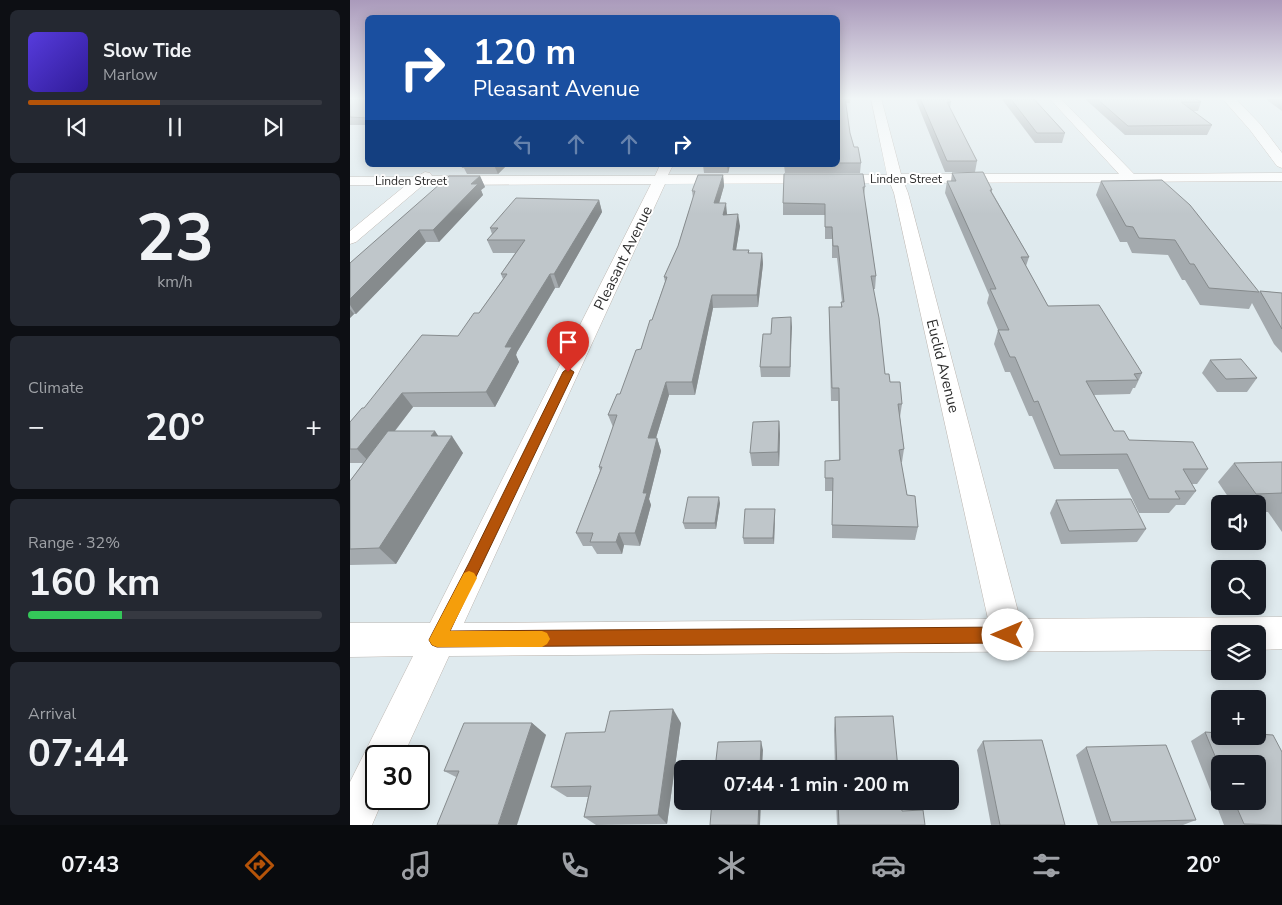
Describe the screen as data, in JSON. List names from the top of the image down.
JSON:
{
  "streets": {
    "street": ["Linden Street", "Pleasant Avenue", "Euclid Avenue"]
  },
  "crossings": [
    ["Linden Street", "Pleasant Avenue"],
    ["Linden Street", "Euclid Avenue"]
  ],
  "page": {
    "turn": ["120 m", "Pleasant Avenue"],
    "song": ["Slow Tide", "Marlow"],
    "tile": [
      ["23", "km/h"],
      "Climate",
      ["Range · 32%", "160 km"],
      ["Arrival", "07:44"]
    ],
    "heat": ["−", "20°", "+"],
    "map_buttons": ["+", "−"],
    "limit": "30",
    "trip": "07:44 · 1 min · 200 m",
    "tabs": ["07:43", "20°"]
  }
}
